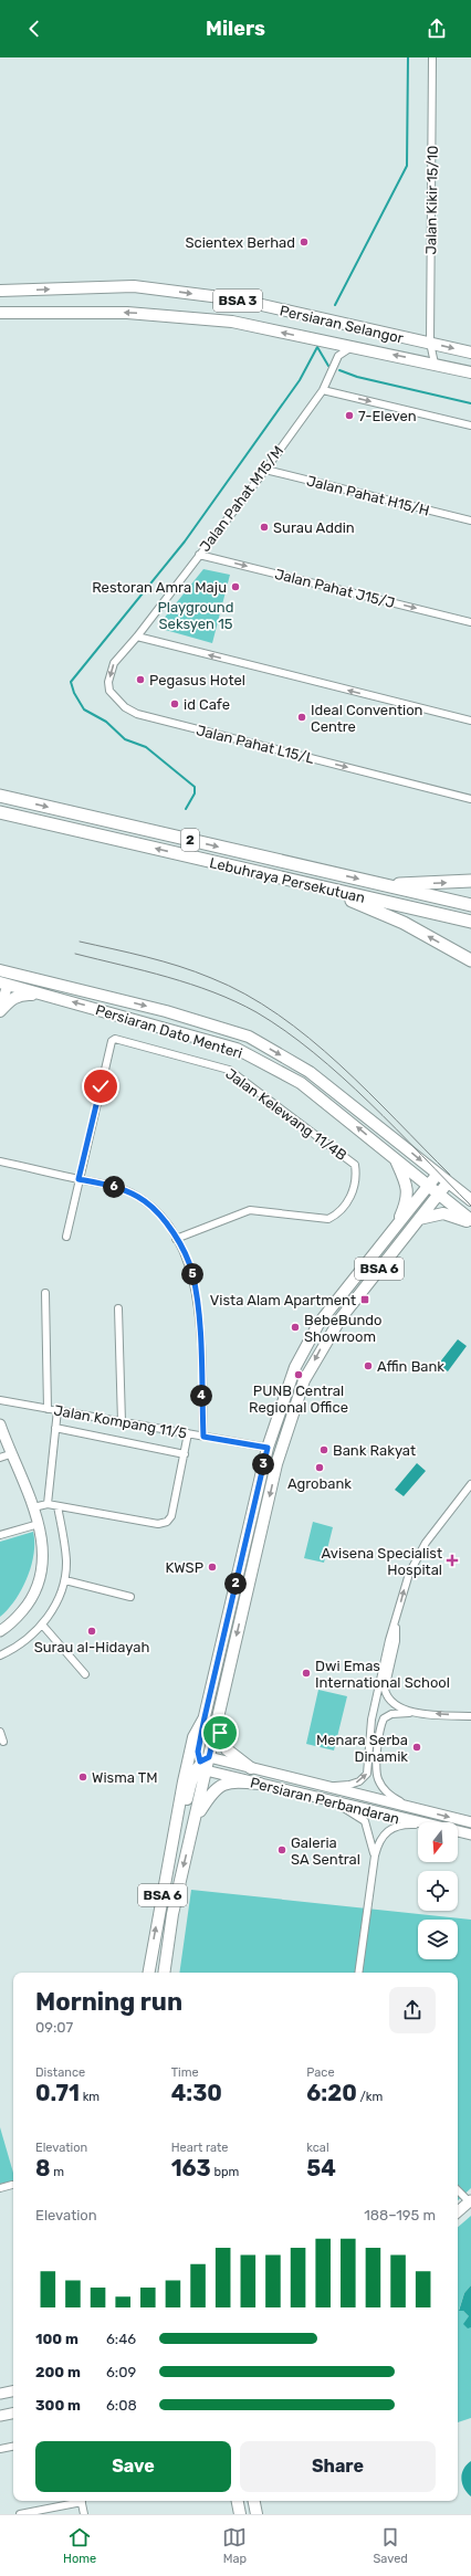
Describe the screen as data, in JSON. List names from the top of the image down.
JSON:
{
  "streets": {
    "highway": ["2", "Lebuhraya Persekutuan"],
    "main road": [
      "BSA 3",
      "Persiaran Selangor",
      "Persiaran Dato Menteri",
      "BSA 6",
      "Persiaran Perbandaran"
    ],
    "street": [
      "Jalan Kikir 15/10",
      "Jalan Pahat H15/H",
      "Jalan Pahat M15/M",
      "Jalan Pahat J15/J",
      "Jalan Pahat L15/L",
      "Jalan Kelewang 11/4B",
      "Jalan Kompang 11/5"
    ]
  },
  "crossings": [
    ["Jalan Kikir 15/10", "Persiaran Selangor"],
    ["Jalan Pahat H15/H", "Jalan Pahat M15/M"],
    ["Jalan Pahat M15/M", "Jalan Pahat J15/J"],
    ["Jalan Pahat M15/M", "Jalan Pahat L15/L"],
    ["Persiaran Dato Menteri", "BSA 6"],
    ["BSA 6", "Jalan Kompang 11/5"],
    ["BSA 6", "Persiaran Perbandaran"]
  ],
  "one_way": ["Jalan Pahat J15/J", "Jalan Pahat L15/L"],
  "parks": ["Playground Seksyen 15"],
  "places": {
    "other": [
      "Scientex Berhad",
      "7-Eleven",
      "Surau Addin",
      "Restoran Amra Maju",
      "Pegasus Hotel",
      "id Cafe",
      "Ideal Convention Centre",
      "BebeBundo Showroom",
      "Affin Bank",
      "PUNB Central Regional Office",
      "Bank Rakyat",
      "Agrobank",
      "KWSP",
      "Surau al-Hidayah",
      "Dwi Emas International School",
      "Menara Serba Dinamik",
      "Wisma TM",
      "Galeria SA Sentral"
    ],
    "transit": ["Vista Alam Apartment"],
    "health": ["Avisena Specialist Hospital"]
  },
  "north": "bottom",
  "page": {
    "header": "Milers",
    "pins": [
      "6",
      "5",
      "4",
      "3",
      "2"
    ],
    "heading": ["Morning run", "09:07"],
    "stats": [
      ["Distance", "0.71 km"],
      ["Time", "4:30"],
      ["Pace", "6:20 /km"],
      ["Elevation", "8 m"],
      ["Heart rate", "163 bpm"],
      ["kcal", "54"]
    ],
    "chart": ["Elevation", "188–195 m"],
    "list": [
      {
        "name": "100 m",
        "note": "6:46"
      },
      {
        "name": "200 m",
        "note": "6:09"
      },
      {
        "name": "300 m",
        "note": "6:08"
      }
    ],
    "buttons": ["Save", "Share"],
    "tabs": ["Home", "Map", "Saved"]
  }
}
